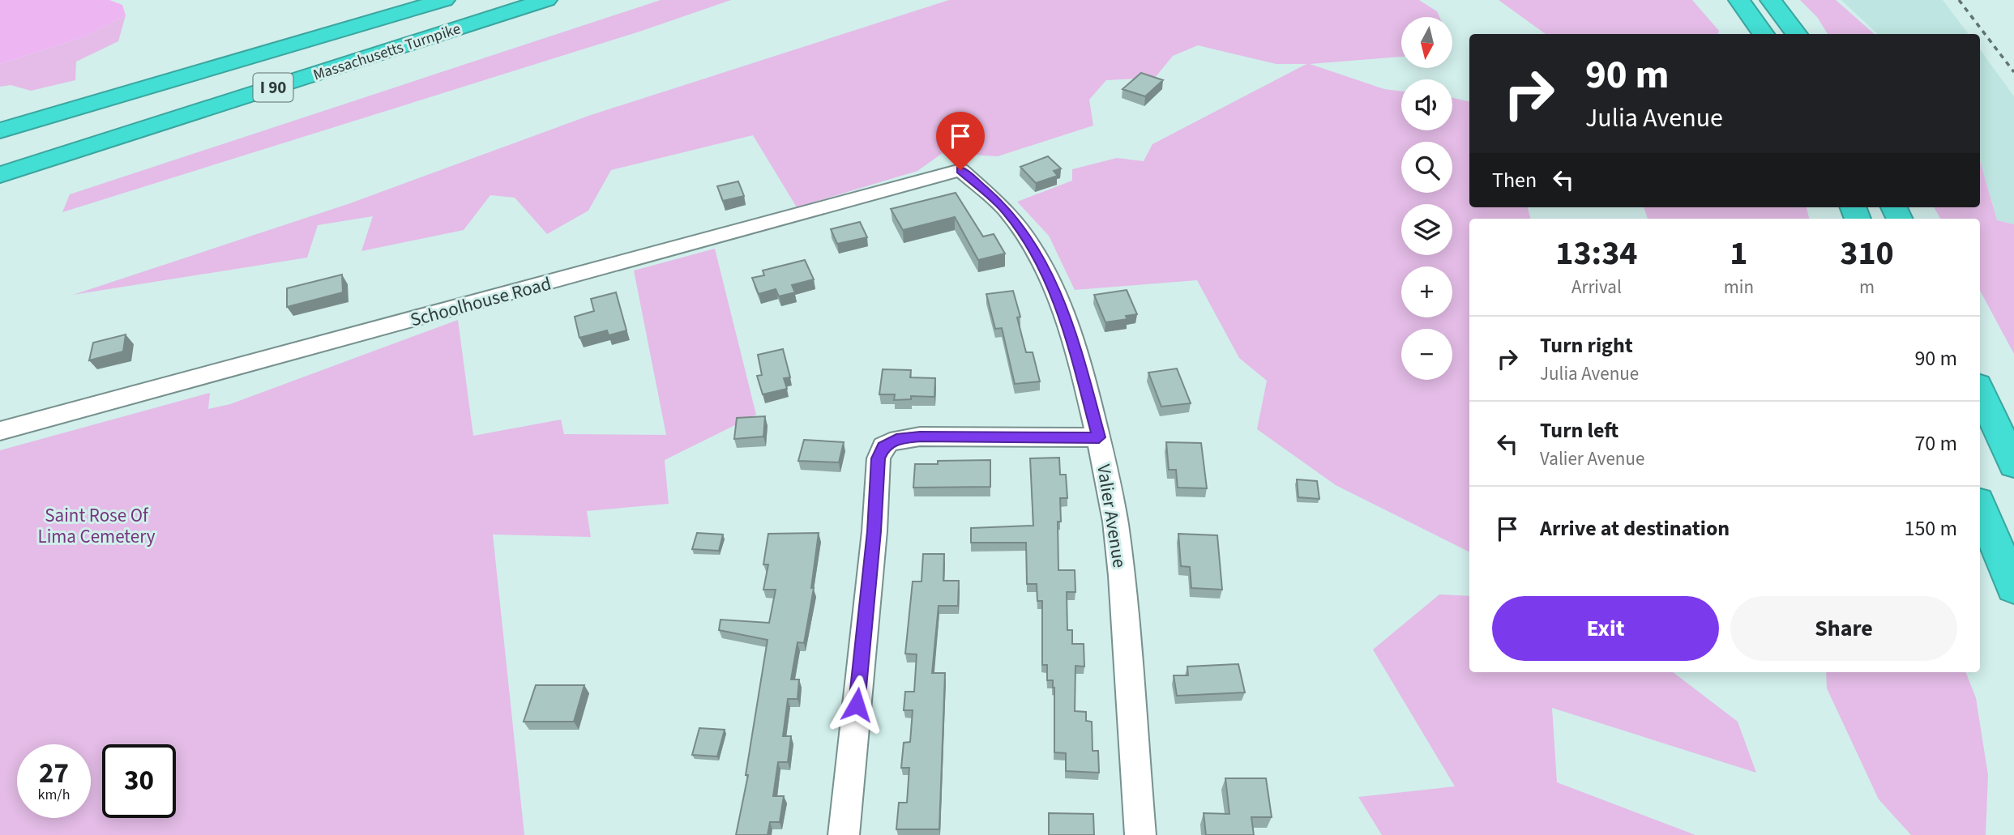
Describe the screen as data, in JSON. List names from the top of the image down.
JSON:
{
  "streets": {
    "highway": ["Massachusetts Turnpike", "I 90"],
    "street": ["Schoolhouse Road", "Valier Avenue"]
  },
  "crossings": [
    ["Schoolhouse Road", "Valier Avenue"]
  ],
  "parks": ["Saint Rose Of Lima Cemetery"],
  "north": "bottom",
  "page": {
    "map_buttons": ["+", "−"],
    "turn": ["90 m", "Julia Avenue"],
    "then": "Then",
    "eta": [
      "13:34",
      "Arrival",
      "1",
      "min",
      "310",
      "m"
    ],
    "list": [
      {
        "name": "Turn right",
        "note": "Julia Avenue",
        "value": "90 m"
      },
      {
        "name": "Turn left",
        "note": "Valier Avenue",
        "value": "70 m"
      },
      {
        "name": "Arrive at destination",
        "value": "150 m"
      }
    ],
    "buttons": ["Exit", "Share"],
    "speed": "27 km/h",
    "limit": "30"
  }
}
